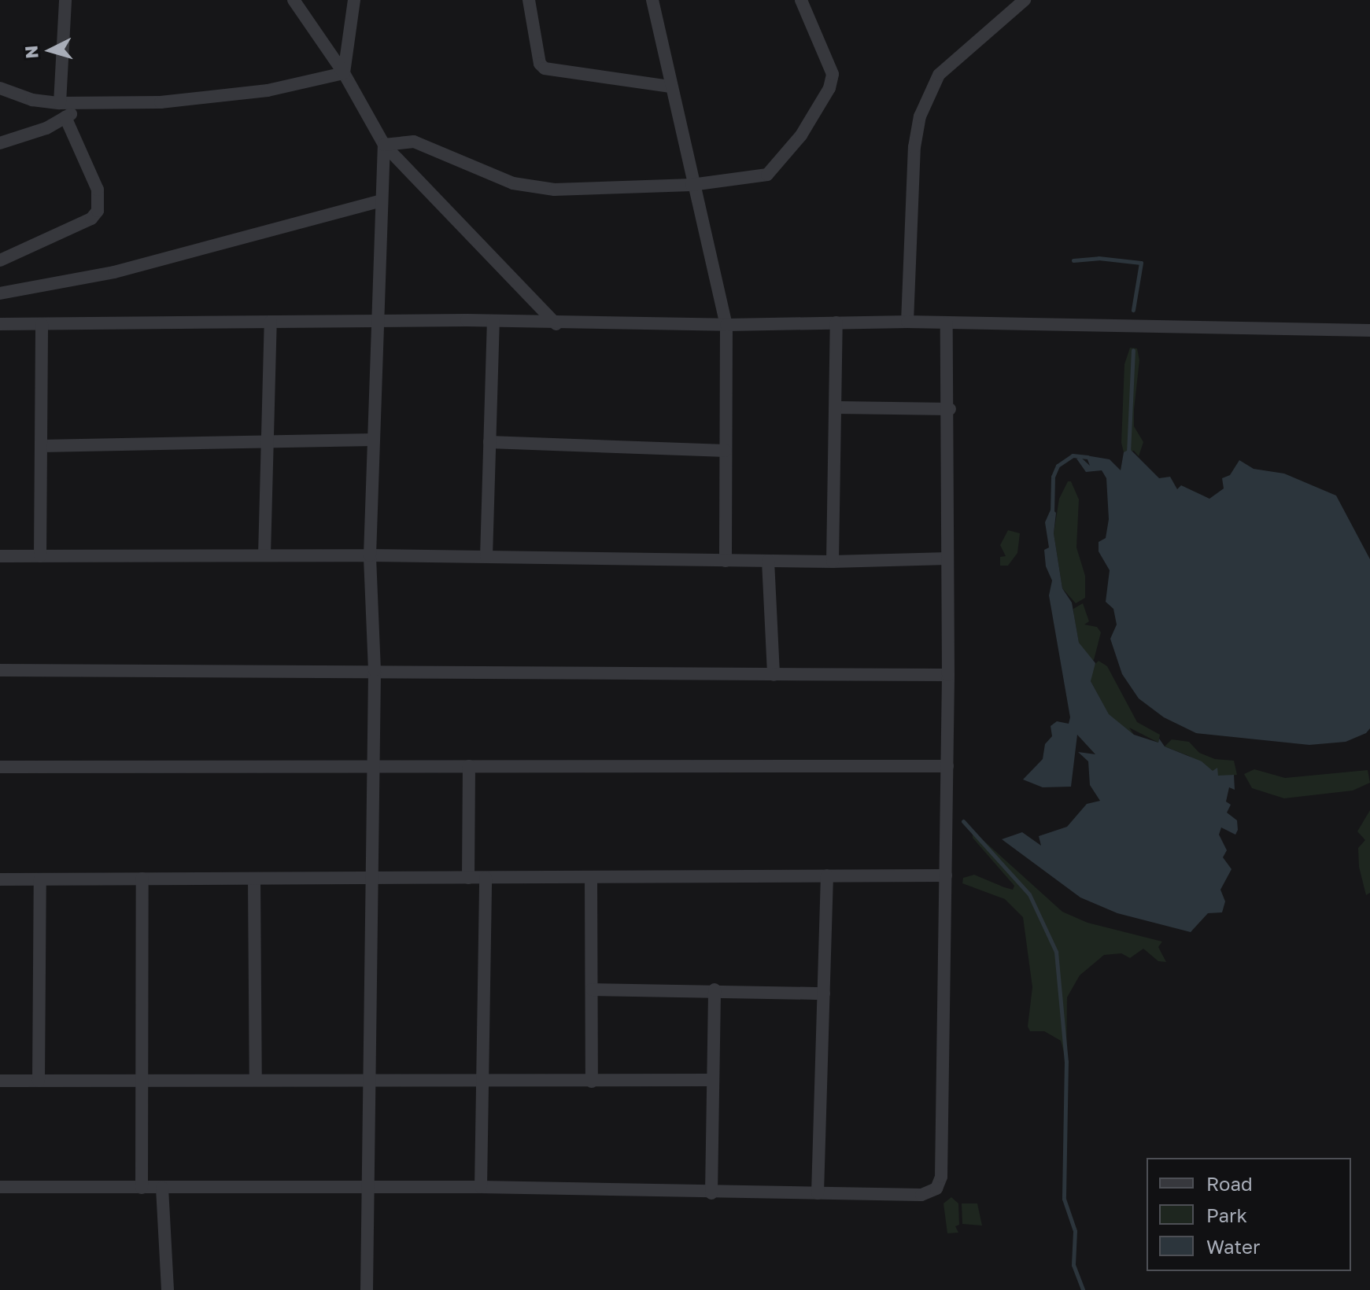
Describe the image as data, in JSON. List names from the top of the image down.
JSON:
{
  "legend": ["Road", "Park", "Water"],
  "north": "left"
}
